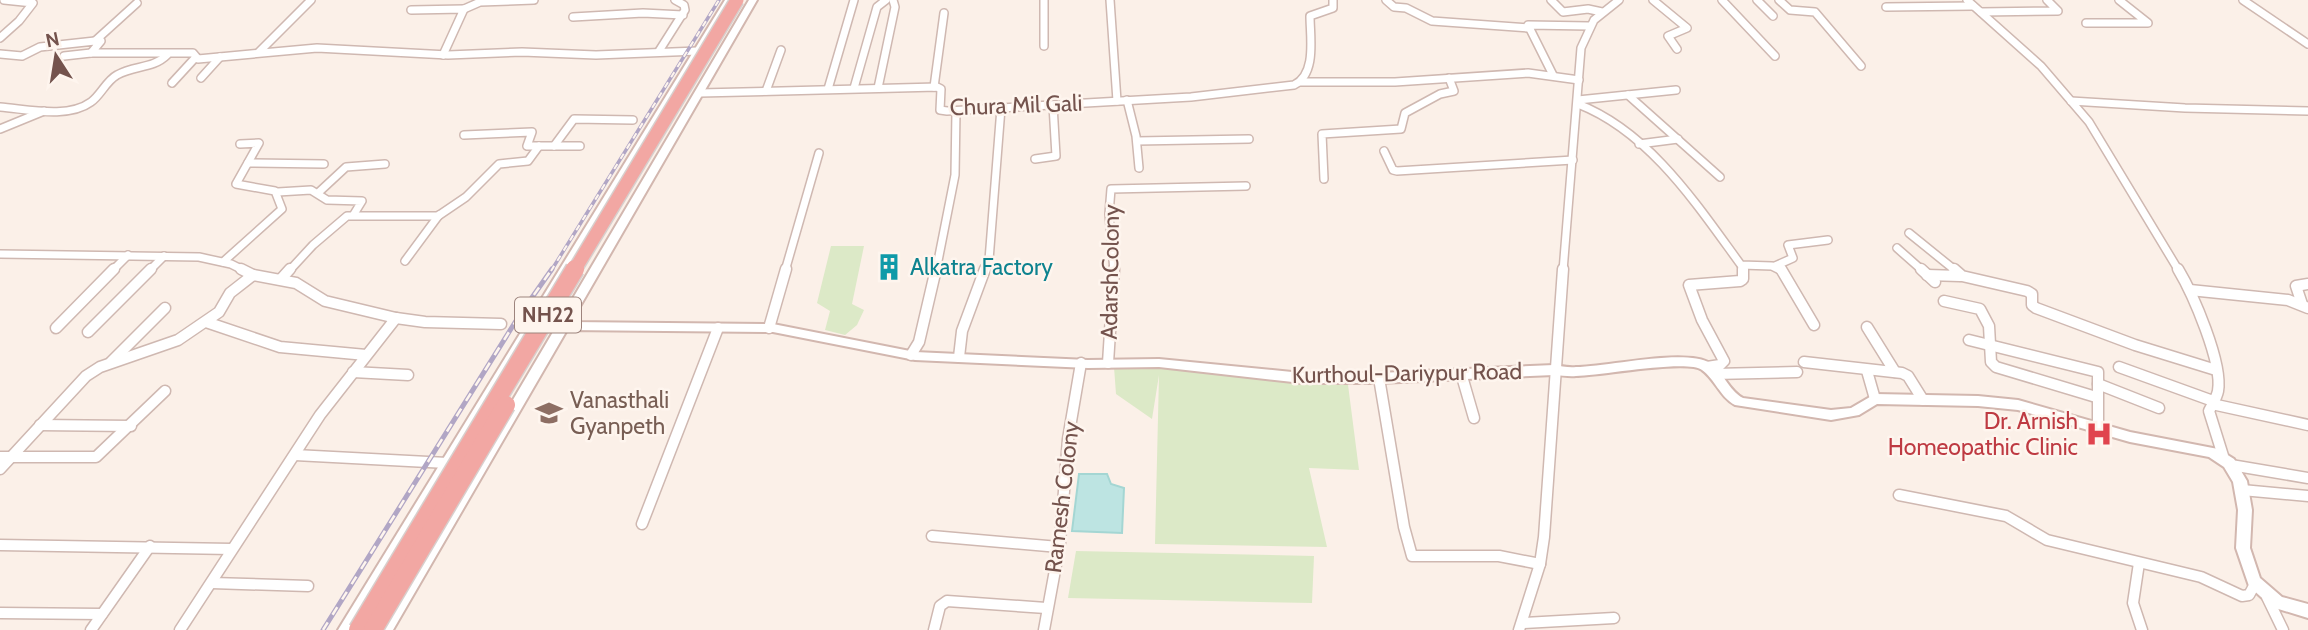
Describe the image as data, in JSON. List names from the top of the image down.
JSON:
{
  "streets": {
    "highway": ["NH22"],
    "street": [
      "Chura Mil Gali",
      "AdarshColony",
      "Kurthoul-Dariypur Road",
      "Ramesh Colony"
    ]
  },
  "crossings": [
    ["AdarshColony", "Kurthoul-Dariypur Road"],
    ["Kurthoul-Dariypur Road", "Ramesh Colony"]
  ],
  "places": {
    "building": ["Alkatra Factory"],
    "school or university": ["Vanasthali Gyanpeth"],
    "hospital": ["Dr. Arnish Homeopathic Clinic"]
  },
  "north": "top"
}
